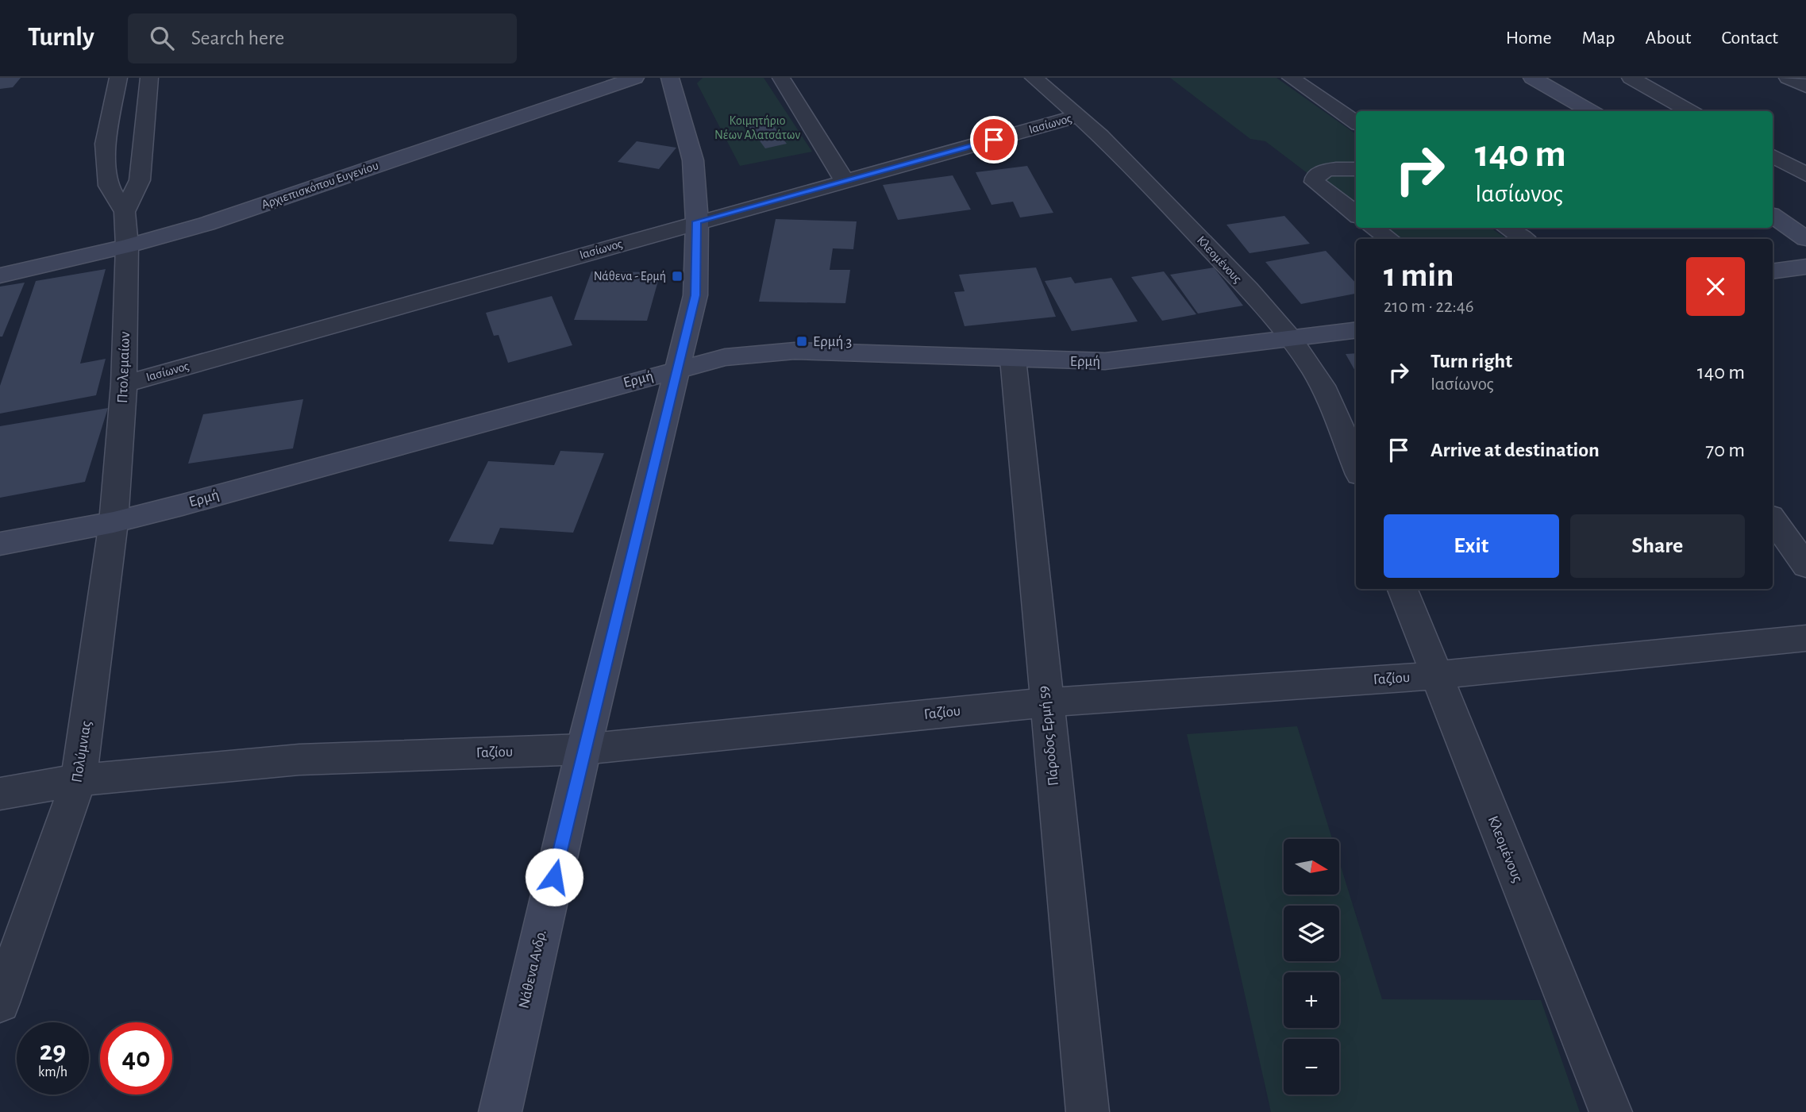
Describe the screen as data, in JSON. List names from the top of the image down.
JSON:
{
  "streets": {
    "street": [
      "Ιασίωνος",
      "Αρχιεπισκόπου Ευγενίου",
      "Κλεομένους",
      "Ερμή",
      "Πτολεμαίων",
      "Γαζίου",
      "Πάροδος Ερμή 59",
      "Πολύμνιας",
      "Νάθενα Ανδρ."
    ]
  },
  "crossings": [
    ["Ιασίωνος", "Κλεομένους"],
    ["Ιασίωνος", "Πτολεμαίων"],
    ["Ιασίωνος", "Νάθενα Ανδρ."],
    ["Αρχιεπισκόπου Ευγενίου", "Πτολεμαίων"],
    ["Κλεομένους", "Ερμή"],
    ["Κλεομένους", "Γαζίου"],
    ["Ερμή", "Πτολεμαίων"],
    ["Ερμή", "Πάροδος Ερμή 59"],
    ["Ερμή", "Πολύμνιας"],
    ["Ερμή", "Νάθενα Ανδρ."],
    ["Πτολεμαίων", "Πολύμνιας"],
    ["Γαζίου", "Πάροδος Ερμή 59"],
    ["Γαζίου", "Πολύμνιας"],
    ["Γαζίου", "Νάθενα Ανδρ."]
  ],
  "parks": ["Κοιμητήριο Νέων Αλατσάτων"],
  "places": {
    "transit": ["Νάθενα - Ερμή", "Ερμή 3"]
  },
  "north": "right",
  "page": {
    "header": "Turnly",
    "search": "Search here",
    "nav": [
      "Home",
      "Map",
      "About",
      "Contact"
    ],
    "turn": ["140 m", "Ιασίωνος"],
    "heading": ["1 min", "210 m · 22:46"],
    "list": [
      {
        "name": "Turn right",
        "note": "Ιασίωνος",
        "value": "140 m"
      },
      {
        "name": "Arrive at destination",
        "value": "70 m"
      }
    ],
    "buttons": ["Exit", "Share"],
    "map_buttons": ["+", "−"],
    "speed": "29 km/h",
    "limit": "40"
  }
}
